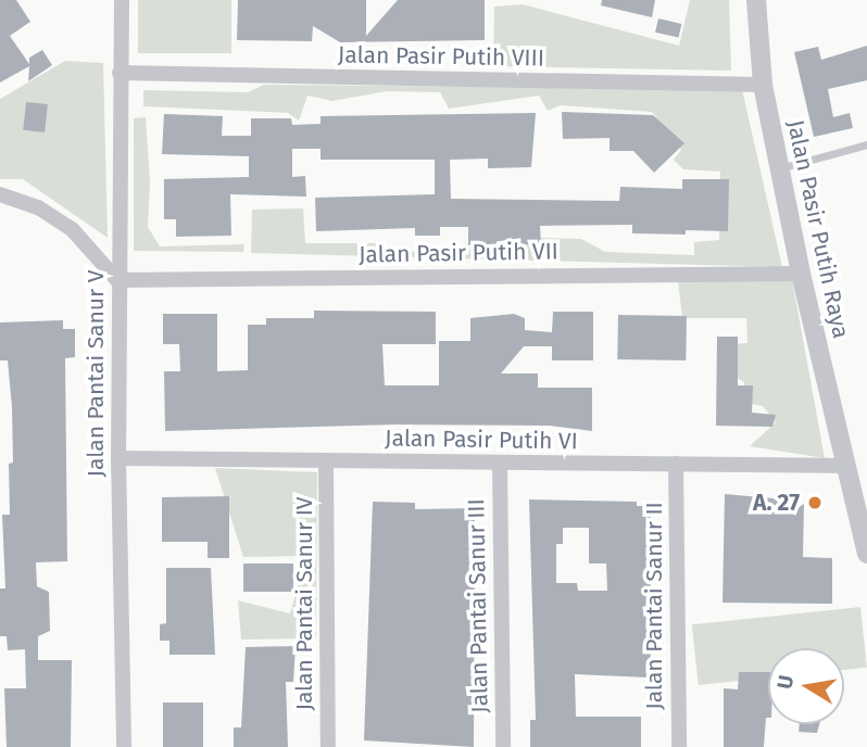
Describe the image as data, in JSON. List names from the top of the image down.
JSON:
{
  "streets": {
    "street": [
      "Jalan Pasir Putih VIII",
      "Jalan Pasir Putih Raya",
      "Jalan Pasir Putih VII",
      "Jalan Pantai Sanur V",
      "Jalan Pasir Putih VI",
      "Jalan Pantai Sanur IV",
      "Jalan Pantai Sanur III",
      "Jalan Pantai Sanur II"
    ]
  },
  "crossings": [
    ["Jalan Pasir Putih VIII", "Jalan Pasir Putih Raya"],
    ["Jalan Pasir Putih VIII", "Jalan Pantai Sanur V"],
    ["Jalan Pasir Putih Raya", "Jalan Pasir Putih VII"],
    ["Jalan Pasir Putih Raya", "Jalan Pasir Putih VI"],
    ["Jalan Pasir Putih VII", "Jalan Pantai Sanur V"],
    ["Jalan Pantai Sanur V", "Jalan Pasir Putih VI"],
    ["Jalan Pasir Putih VI", "Jalan Pantai Sanur IV"],
    ["Jalan Pasir Putih VI", "Jalan Pantai Sanur III"],
    ["Jalan Pasir Putih VI", "Jalan Pantai Sanur II"]
  ],
  "places": ["A. 27"],
  "north": "left"
}
